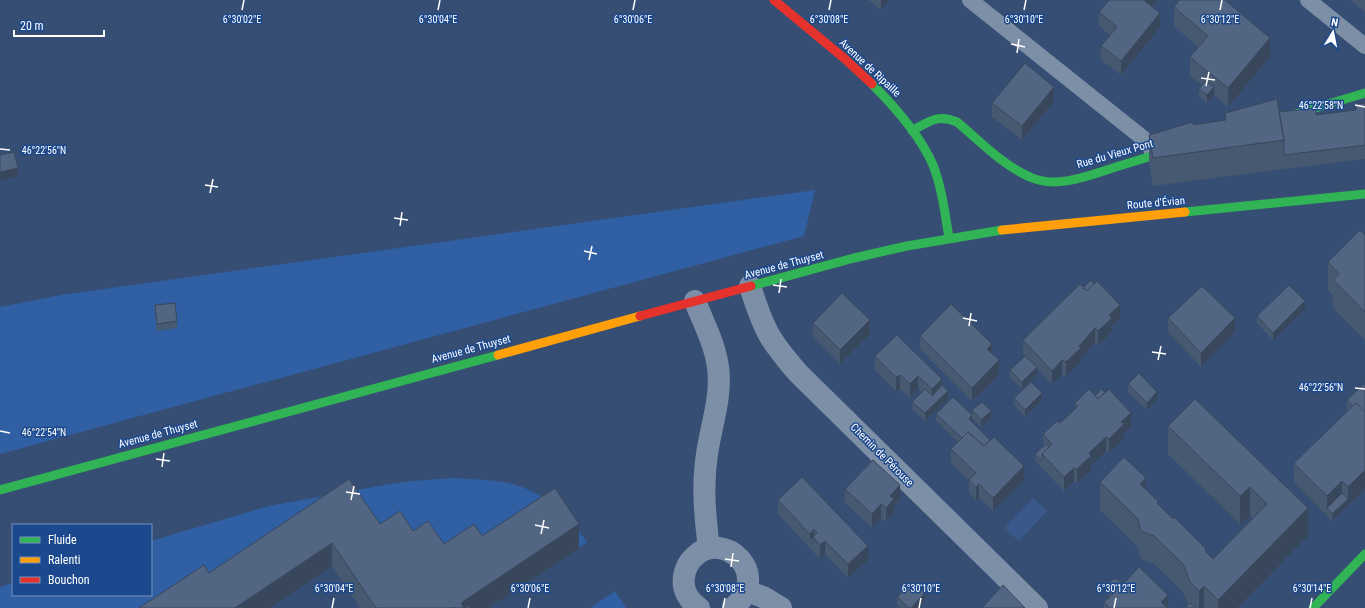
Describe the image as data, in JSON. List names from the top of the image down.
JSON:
{
  "streets": {
    "street": [
      "Avenue de Ripaille",
      "Rue du Vieux Pont",
      "Route d'Évian",
      "Avenue de Thuyset",
      "Chemin de Pérouse"
    ]
  },
  "crossings": [
    ["Avenue de Ripaille", "Rue du Vieux Pont"],
    ["Avenue de Ripaille", "Route d'Évian"],
    ["Avenue de Ripaille", "Avenue de Thuyset"],
    ["Route d'Évian", "Avenue de Thuyset"],
    ["Avenue de Thuyset", "Chemin de Pérouse"]
  ],
  "legend": ["Fluide", "Ralenti", "Bouchon"],
  "scale_bar": "20 m",
  "north": "top",
  "coordinates": [
    "6°30'02\"E",
    "6°30'04\"E",
    "6°30'06\"E",
    "6°30'08\"E",
    "6°30'10\"E",
    "6°30'12\"E",
    "46°22'58\"N",
    "46°22'56\"N",
    "46°22'54\"N",
    "6°30'14\"E"
  ]
}
